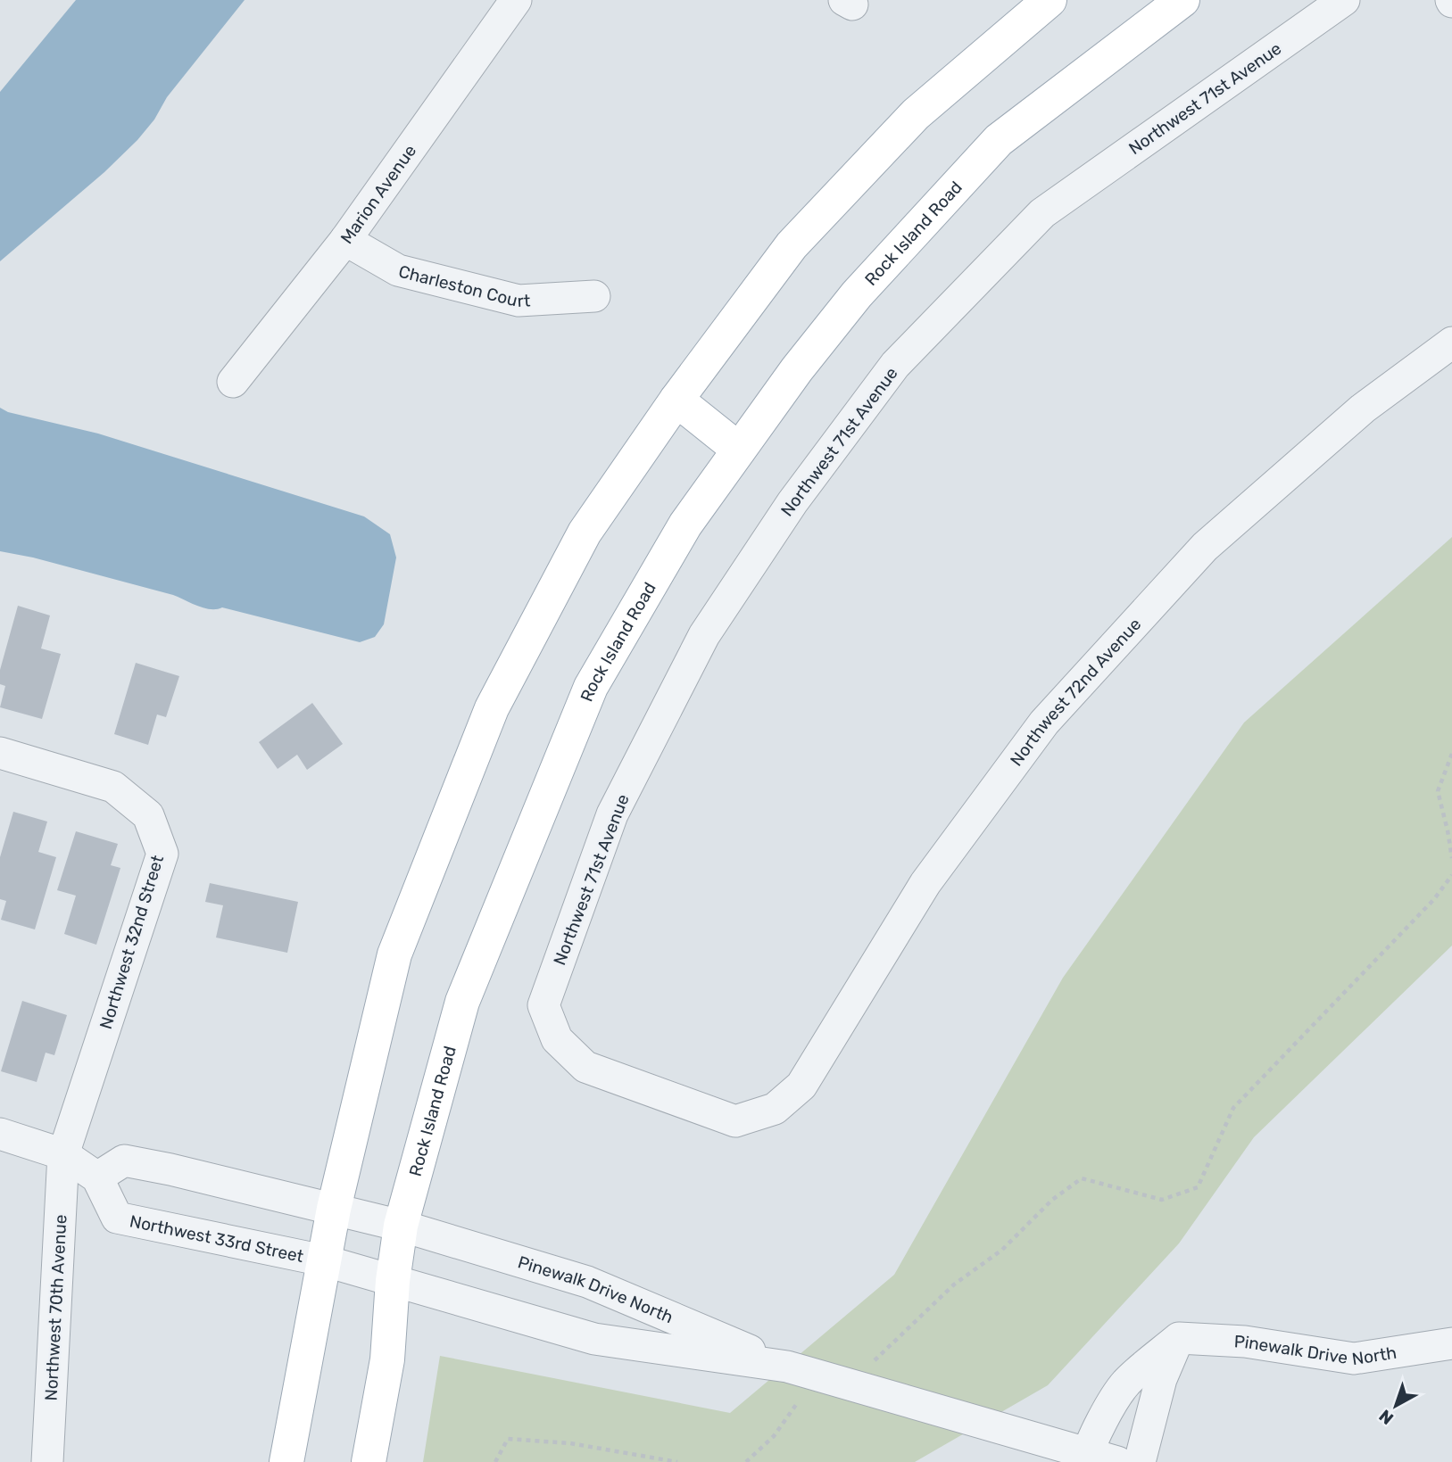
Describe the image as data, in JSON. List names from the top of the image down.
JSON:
{
  "streets": {
    "main road": ["Rock Island Road"],
    "street": [
      "Northwest 71st Avenue",
      "Marion Avenue",
      "Charleston Court",
      "Northwest 72nd Avenue",
      "Northwest 32nd Street",
      "Northwest 33rd Street",
      "Pinewalk Drive North",
      "Northwest 70th Avenue"
    ]
  },
  "crossings": [
    ["Northwest 71st Avenue", "Northwest 72nd Avenue"],
    ["Marion Avenue", "Charleston Court"],
    ["Rock Island Road", "Pinewalk Drive North"],
    ["Northwest 32nd Street", "Northwest 33rd Street"],
    ["Northwest 32nd Street", "Northwest 70th Avenue"],
    ["Northwest 33rd Street", "Pinewalk Drive North"],
    ["Northwest 33rd Street", "Northwest 70th Avenue"]
  ],
  "north": "bottom left"
}
